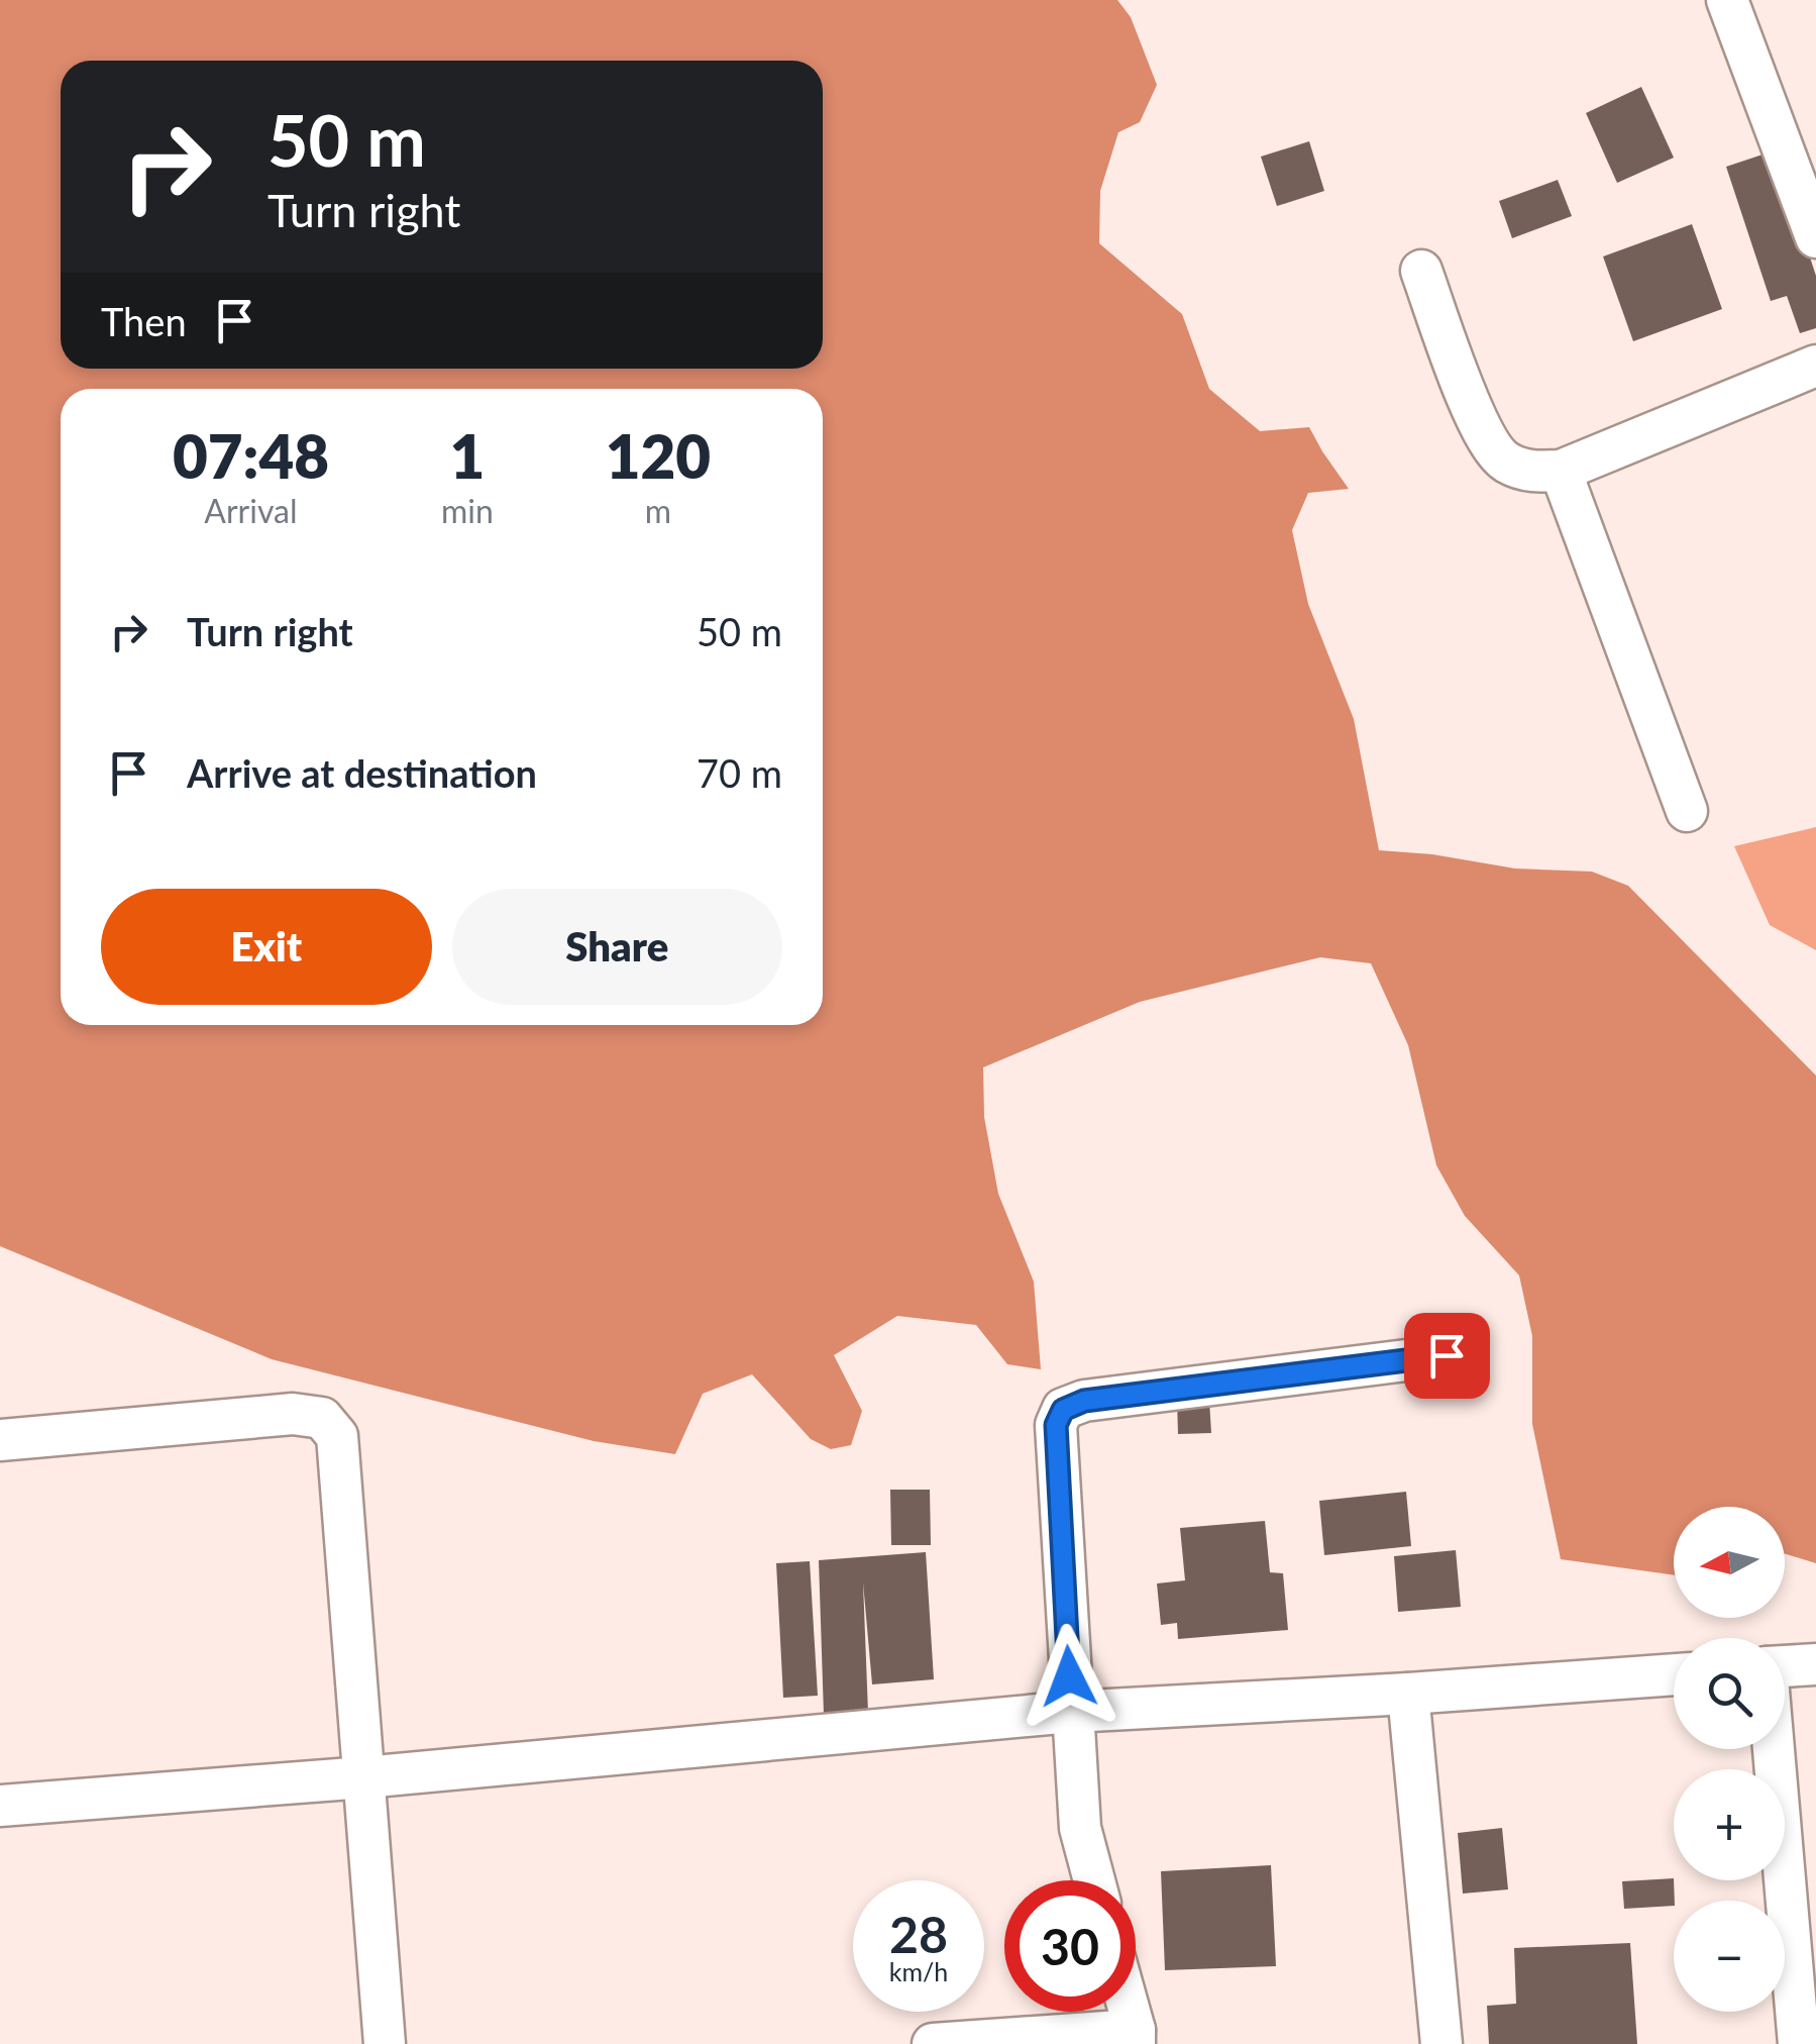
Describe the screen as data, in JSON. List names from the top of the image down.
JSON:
{
  "north": "left",
  "page": {
    "turn": ["50 m", "Turn right"],
    "then": "Then",
    "eta": [
      "07:48",
      "Arrival",
      "1",
      "min",
      "120",
      "m"
    ],
    "list": [
      {
        "name": "Turn right",
        "value": "50 m"
      },
      {
        "name": "Arrive at destination",
        "value": "70 m"
      }
    ],
    "buttons": ["Exit", "Share"],
    "map_buttons": ["+", "−"],
    "speed": "28 km/h",
    "limit": "30"
  }
}
